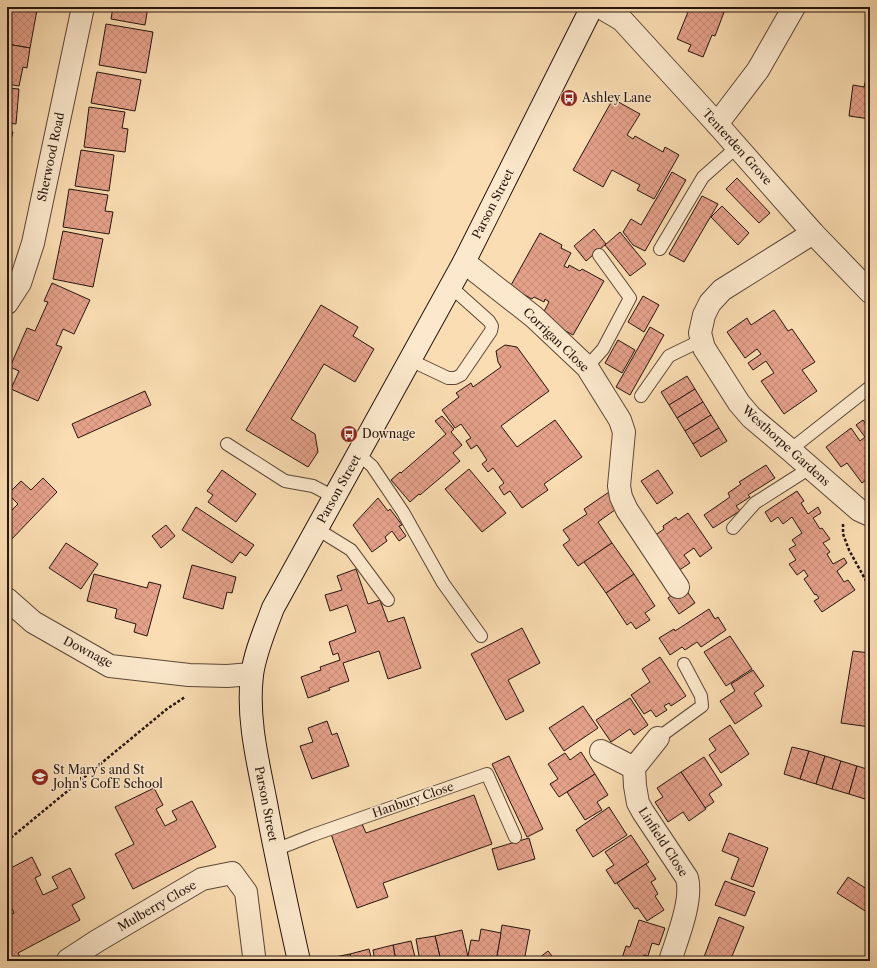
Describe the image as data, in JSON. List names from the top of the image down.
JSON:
{
  "streets": {
    "street": [
      "Tenterden Grove",
      "Sherwood Road",
      "Parson Street",
      "Corrigan Close",
      "Westhorpe Gardens",
      "Downage",
      "Linfield Close",
      "Mulberry Close"
    ],
    "lane": ["Hanbury Close"]
  },
  "crossings": [
    ["Tenterden Grove", "Westhorpe Gardens"],
    ["Parson Street", "Corrigan Close"],
    ["Parson Street", "Downage"],
    ["Parson Street", "Hanbury Close"]
  ],
  "places": {
    "bus stop": ["Ashley Lane", "Downage"],
    "school or university": ["St Mary's and St John's CofE School"]
  }
}
